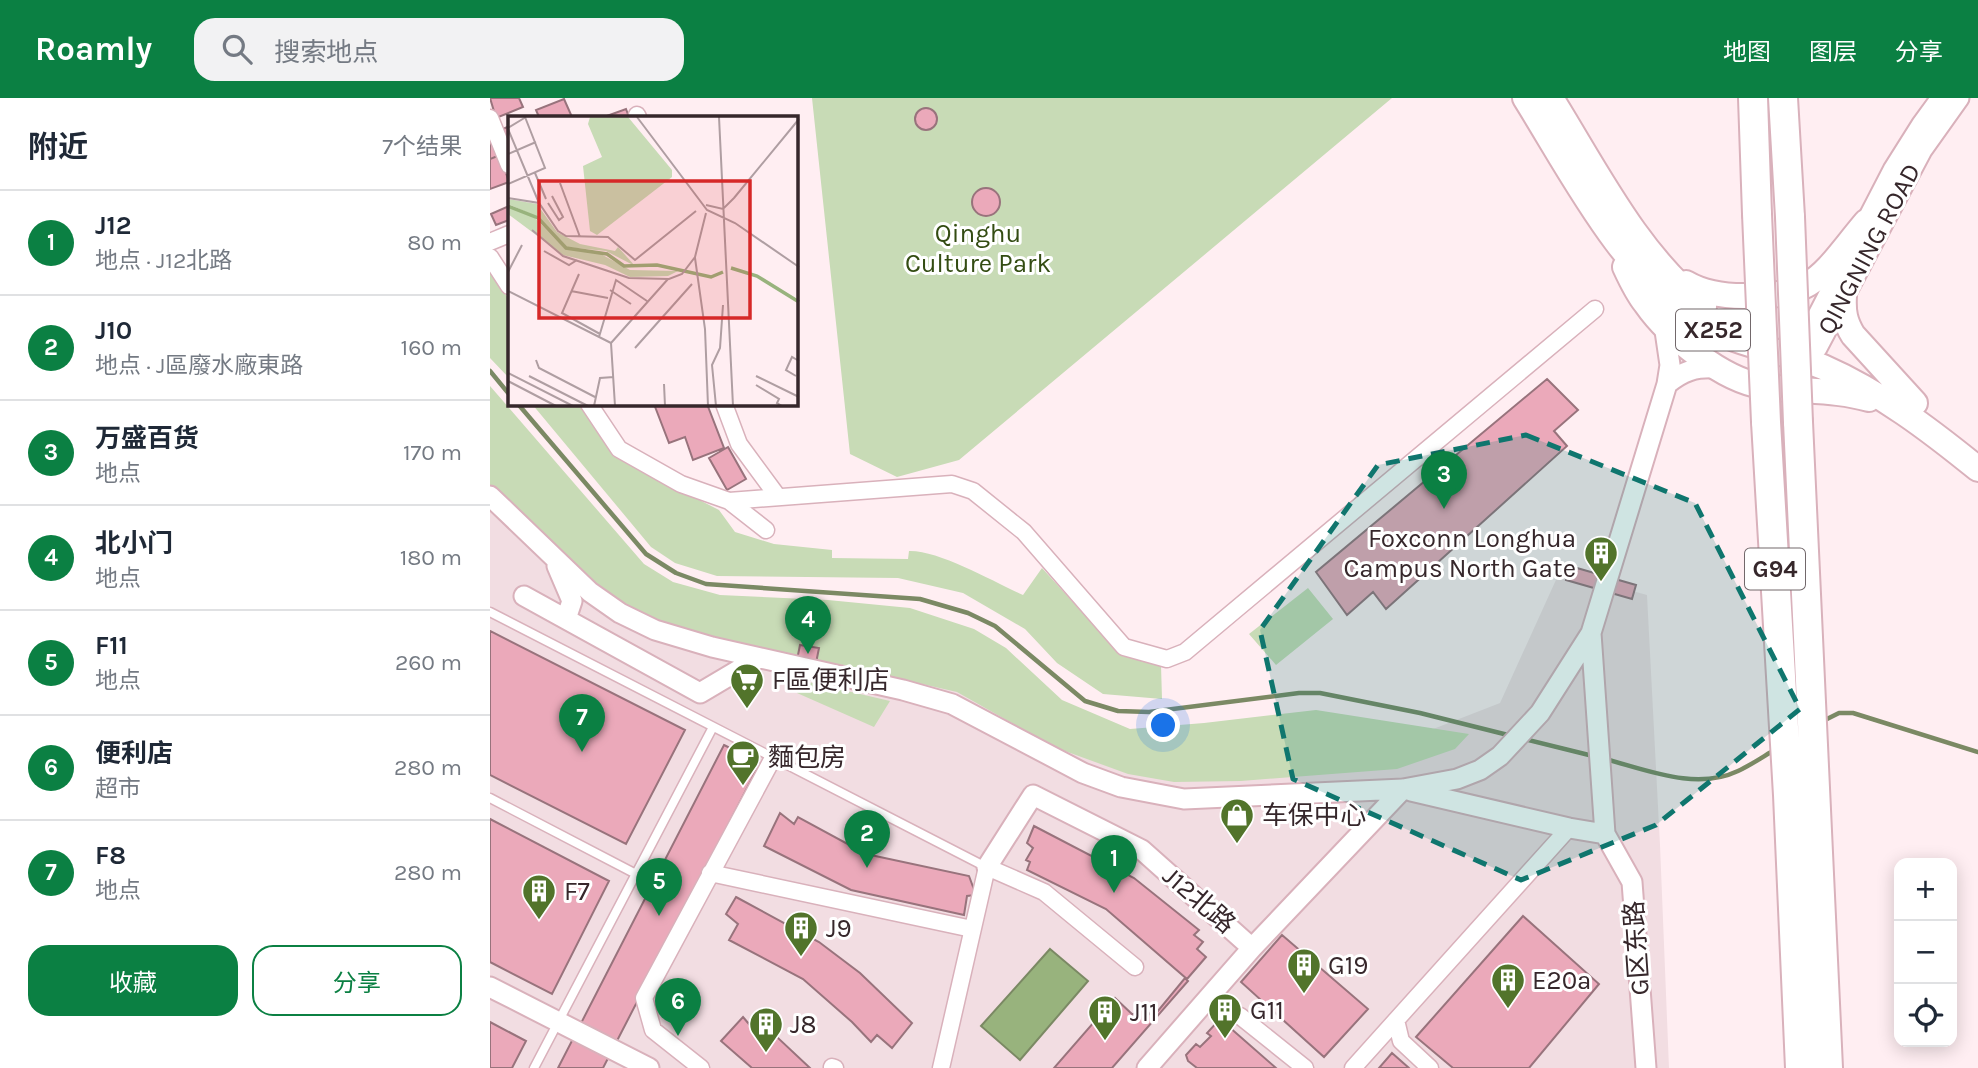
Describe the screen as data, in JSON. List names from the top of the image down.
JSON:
{
  "streets": {
    "highway": ["G94"],
    "main road": ["X252"],
    "street": ["QINGNING ROAD", "J12北路", "G区东路"]
  },
  "crossings": [
    ["QINGNING ROAD", "X252"]
  ],
  "parks": ["Qinghu Culture Park"],
  "places": {
    "building": [
      "Foxconn Longhua Campus North Gate",
      "F7",
      "J9",
      "G19",
      "E20a",
      "G11",
      "J11",
      "J8"
    ],
    "supermarket": ["F區便利店"],
    "cafe": ["麵包房"],
    "shop": ["车保中心"]
  },
  "page": {
    "header": "Roamly",
    "search": "搜索地点",
    "nav": ["地图", "图层", "分享"],
    "heading": ["附近", "7个结果"],
    "list": [
      {
        "mark": "1",
        "name": "J12",
        "note": "地点 · J12北路",
        "value": "80 m"
      },
      {
        "mark": "2",
        "name": "J10",
        "note": "地点 · J區廢水廠東路",
        "value": "160 m"
      },
      {
        "mark": "3",
        "name": "万盛百货",
        "note": "地点",
        "value": "170 m"
      },
      {
        "mark": "4",
        "name": "北小门",
        "note": "地点",
        "value": "180 m"
      },
      {
        "mark": "5",
        "name": "F11",
        "note": "地点",
        "value": "260 m"
      },
      {
        "mark": "6",
        "name": "便利店",
        "note": "超市",
        "value": "280 m"
      },
      {
        "mark": "7",
        "name": "F8",
        "note": "地点",
        "value": "280 m"
      }
    ],
    "pins": [
      "3",
      "4",
      "7",
      "2",
      "1",
      "5",
      "6"
    ],
    "map_buttons": ["+", "−"],
    "buttons": ["收藏", "分享"]
  }
}
